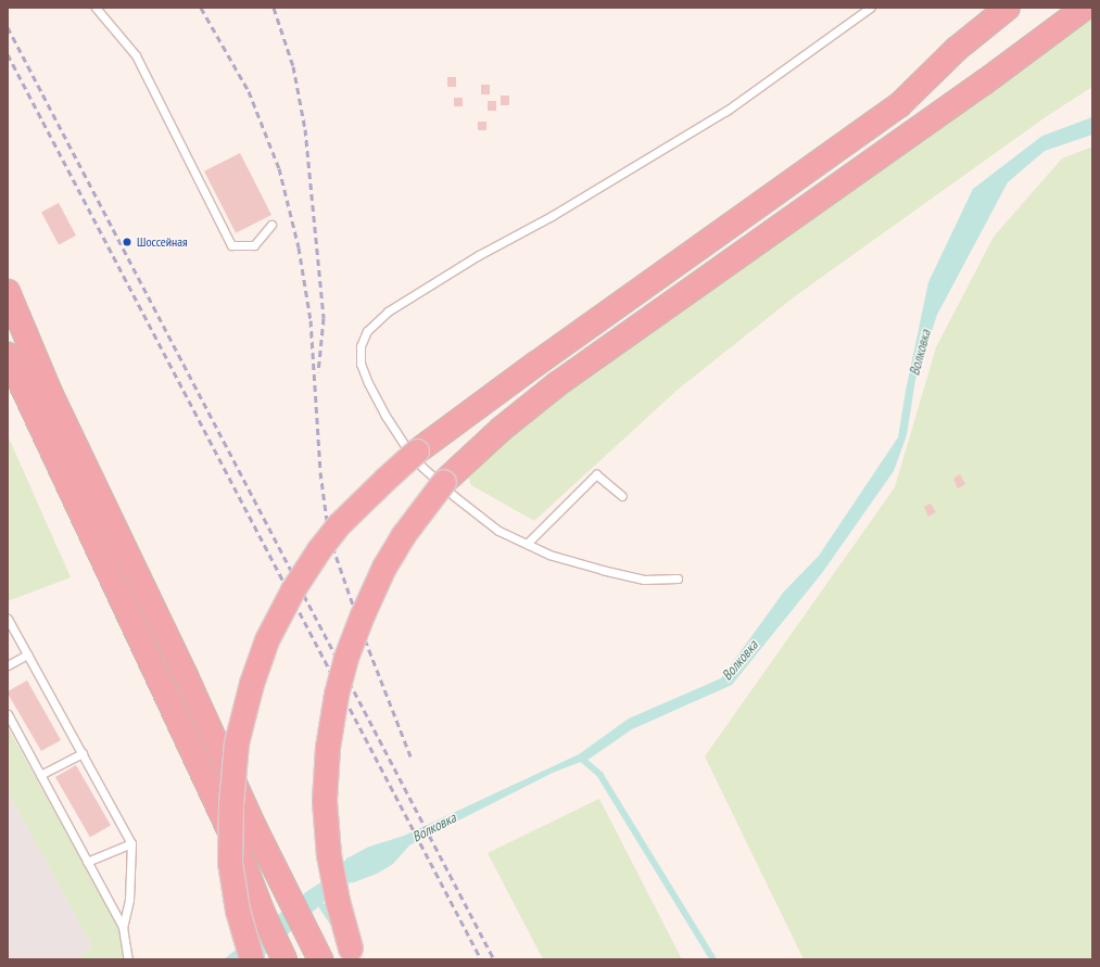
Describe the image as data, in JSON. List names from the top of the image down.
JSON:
{
  "water": ["Волковка"],
  "places": ["Шоссейная"]
}
